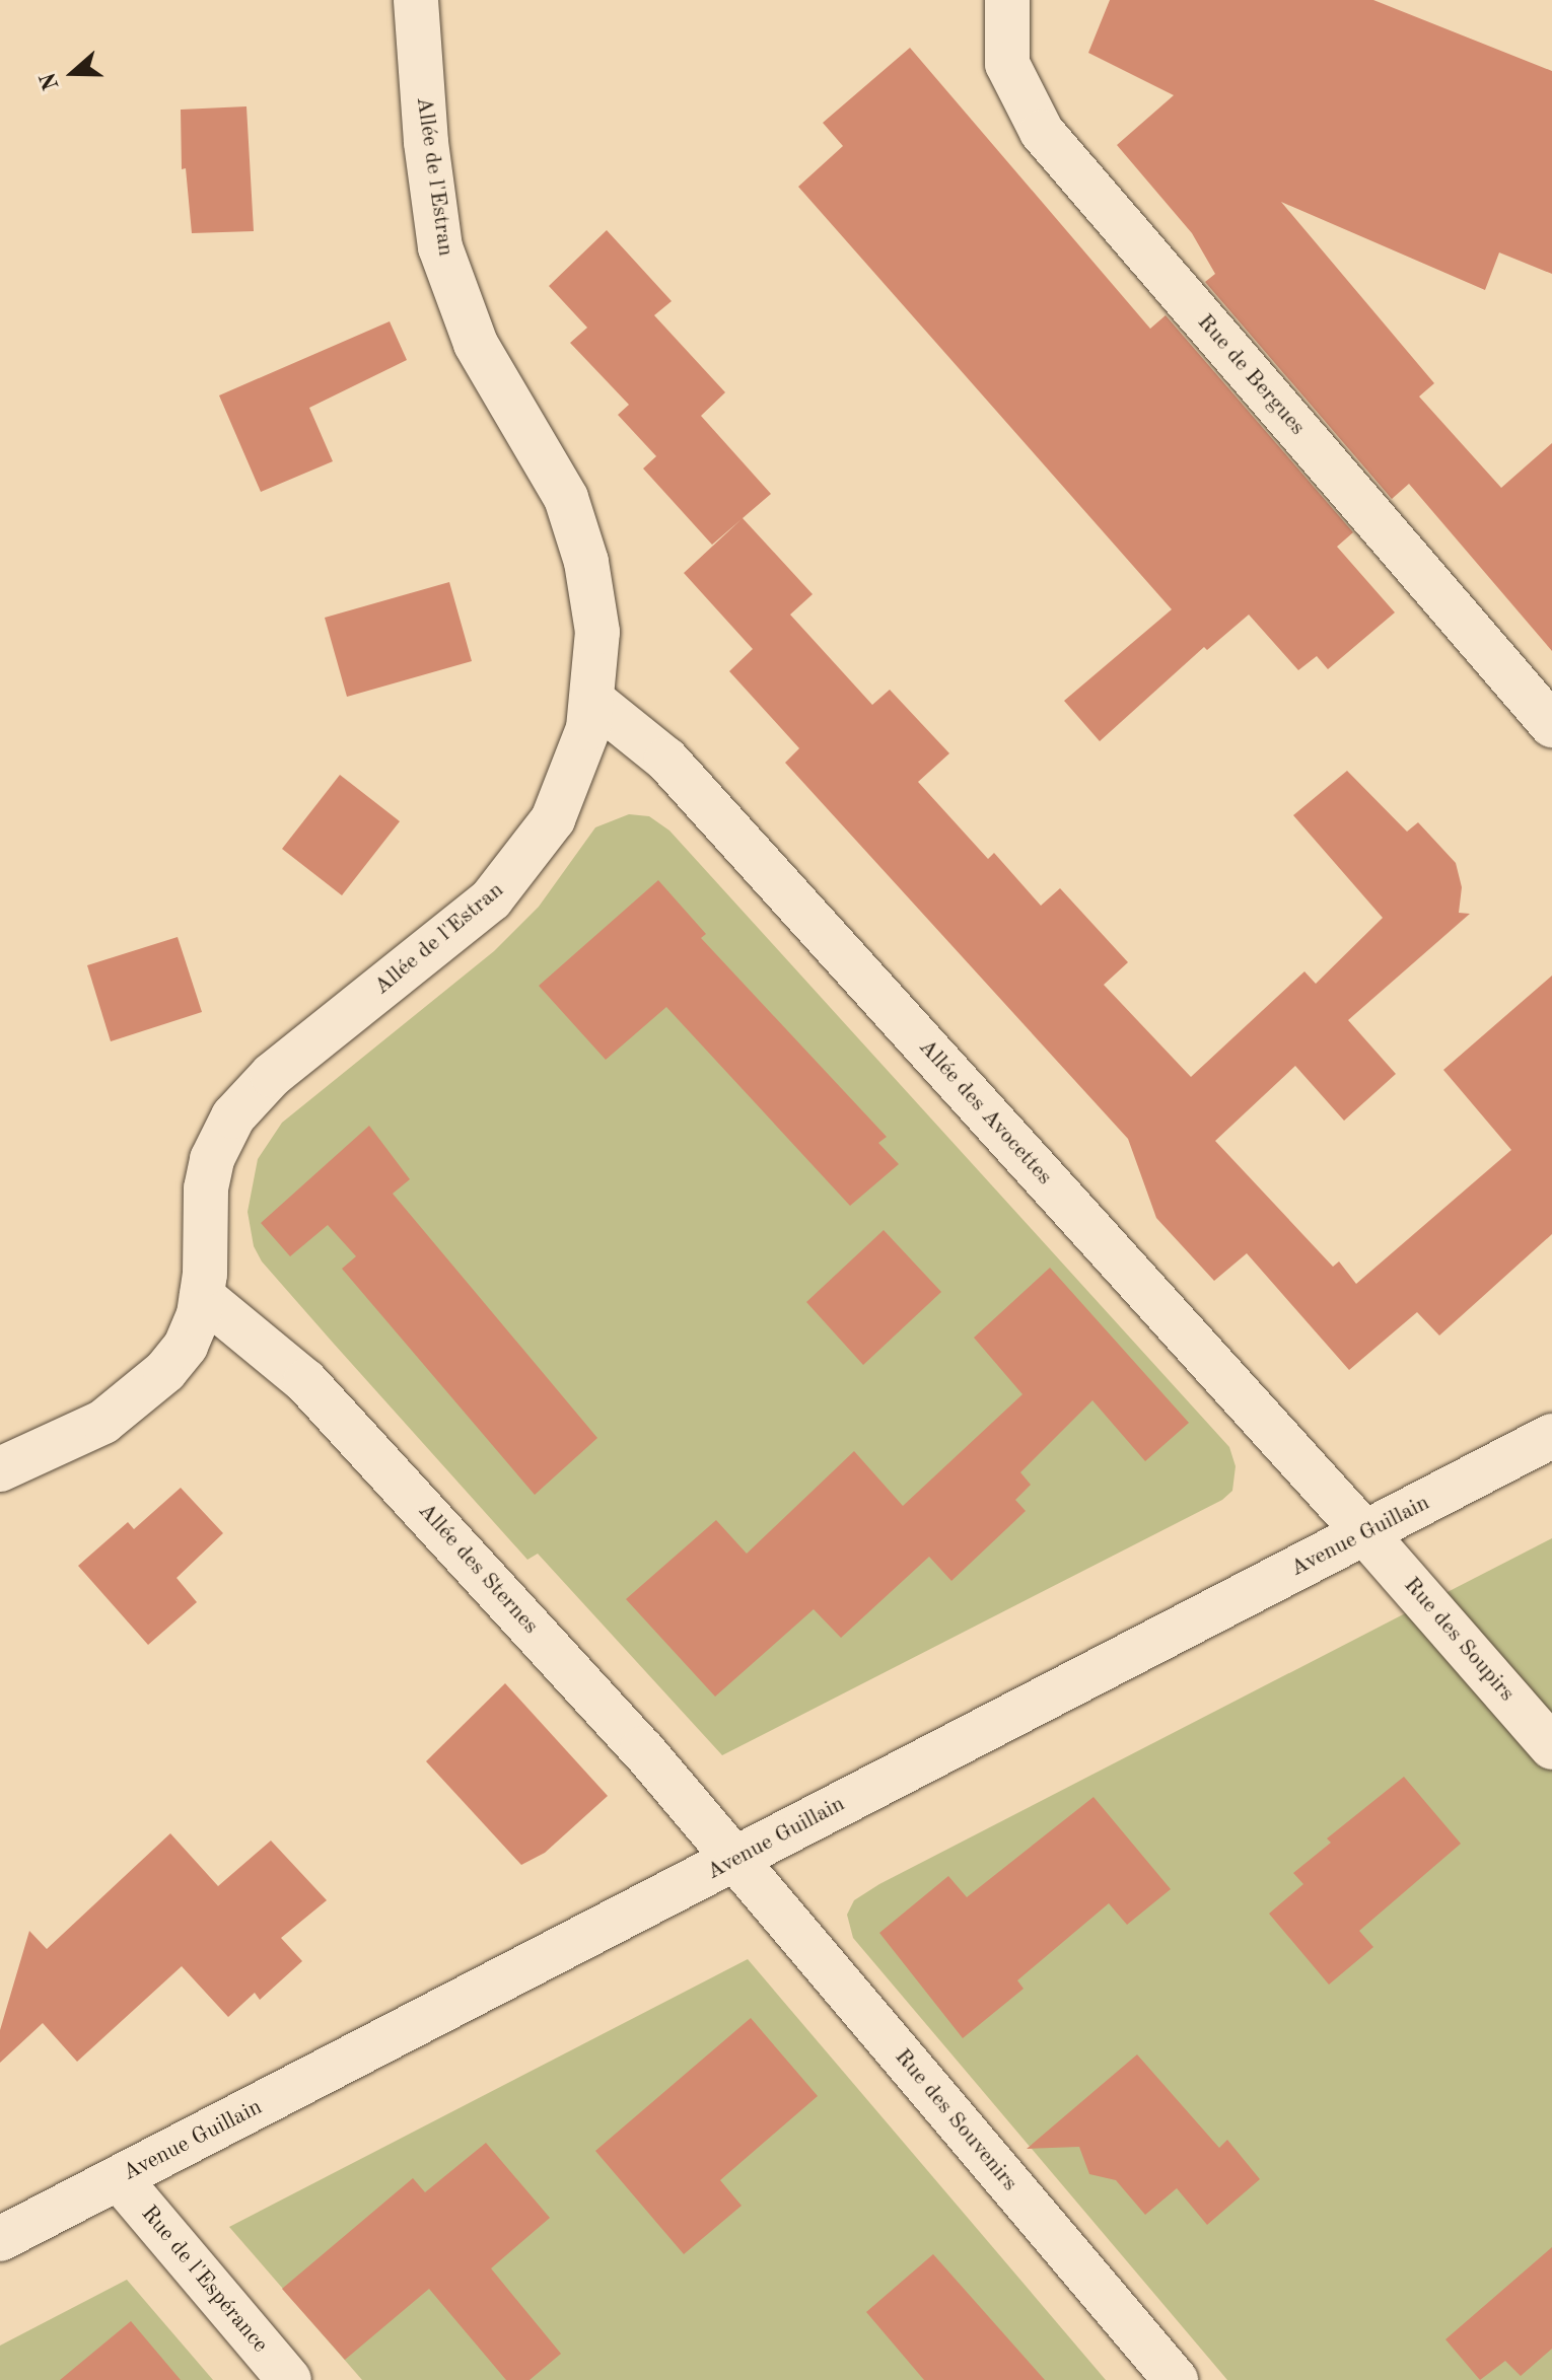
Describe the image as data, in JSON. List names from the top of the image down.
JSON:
{
  "streets": {
    "street": [
      "Allée de l'Estran",
      "Rue de Bergues",
      "Allée des Avocettes",
      "Avenue Guillain",
      "Allée des Sternes",
      "Rue des Soupirs",
      "Rue des Souvenirs",
      "Rue de l'Espérance"
    ]
  },
  "crossings": [
    ["Allée de l'Estran", "Allée des Avocettes"],
    ["Allée de l'Estran", "Allée des Sternes"],
    ["Allée des Avocettes", "Avenue Guillain"],
    ["Allée des Avocettes", "Rue des Soupirs"],
    ["Avenue Guillain", "Allée des Sternes"],
    ["Avenue Guillain", "Rue des Soupirs"],
    ["Avenue Guillain", "Rue des Souvenirs"],
    ["Avenue Guillain", "Rue de l'Espérance"],
    ["Allée des Sternes", "Rue des Souvenirs"]
  ],
  "north": "left"
}
